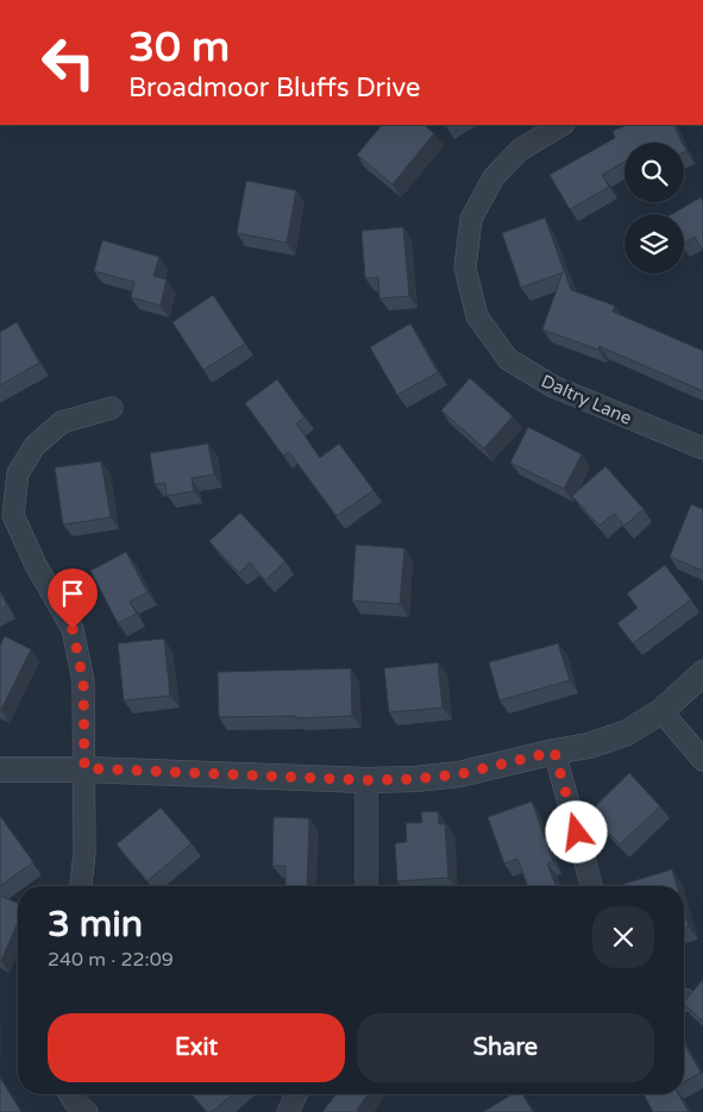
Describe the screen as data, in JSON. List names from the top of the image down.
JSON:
{
  "streets": {
    "street": ["Daltry Lane"]
  },
  "page": {
    "turn": ["30 m", "Broadmoor Bluffs Drive"],
    "heading": ["3 min", "240 m · 22:09"],
    "buttons": ["Exit", "Share"]
  }
}
